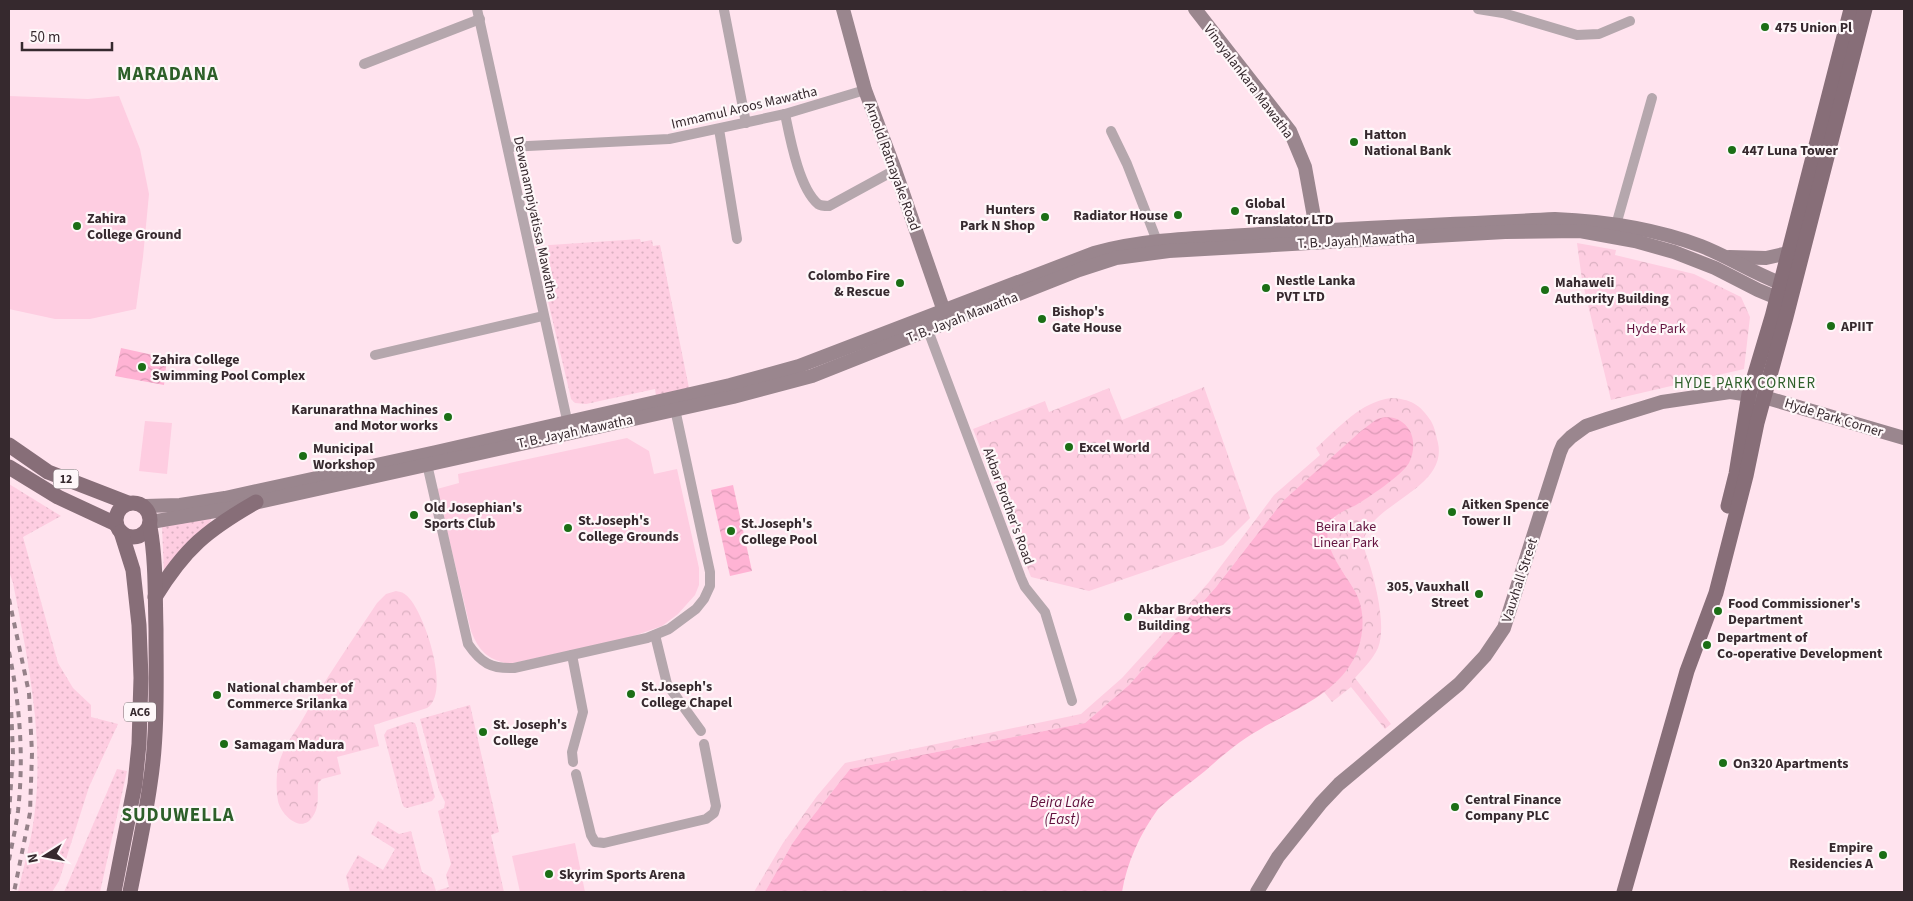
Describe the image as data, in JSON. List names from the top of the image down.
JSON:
{
  "streets": {
    "main road": [
      "Vinayalankara Mawatha",
      "Arnold Ratnayake Road",
      "T. B. Jayah Mawatha",
      "Hyde Park Corner",
      "12",
      "Vauxhall Street",
      "AC6"
    ],
    "street": ["Immamul Aroos Mawatha", "Dewanampiyatissa Mawatha", "Akbar Brother's Road"]
  },
  "crossings": [
    ["Vinayalankara Mawatha", "T. B. Jayah Mawatha"],
    ["Immamul Aroos Mawatha", "Arnold Ratnayake Road"],
    ["Immamul Aroos Mawatha", "Dewanampiyatissa Mawatha"],
    ["Arnold Ratnayake Road", "T. B. Jayah Mawatha"],
    ["Dewanampiyatissa Mawatha", "T. B. Jayah Mawatha"],
    ["T. B. Jayah Mawatha", "12"],
    ["T. B. Jayah Mawatha", "Akbar Brother's Road"],
    ["T. B. Jayah Mawatha", "AC6"],
    ["Hyde Park Corner", "Vauxhall Street"],
    ["12", "AC6"]
  ],
  "districts": ["MARADANA", "HYDE PARK CORNER", "SUDUWELLA"],
  "water": ["Beira Lake (East)"],
  "parks": ["Hyde Park", "Beira Lake Linear Park"],
  "places": [
    "475 Union Pl",
    "Hatton National Bank",
    "447 Luna Tower",
    "Global Translator LTD",
    "Radiator House",
    "Hunters Park N Shop",
    "Zahira College Ground",
    "Colombo Fire & Rescue",
    "Nestle Lanka PVT LTD",
    "Mahaweli Authority Building",
    "Bishop's Gate House",
    "APIIT",
    "Zahira College Swimming Pool Complex",
    "Karunarathna Machines and Motor works",
    "Excel World",
    "Municipal Workshop",
    "Aitken Spence Tower II",
    "Old Josephian's Sports Club",
    "St.Joseph's College Grounds",
    "St.Joseph's College Pool",
    "305, Vauxhall Street",
    "Food Commissioner's Department",
    "Akbar Brothers Building",
    "Department of Co-operative Development",
    "St.Joseph's College Chapel",
    "National chamber of Commerce Srilanka",
    "St. Joseph's College",
    "Samagam Madura",
    "On320 Apartments",
    "Central Finance Company PLC",
    "Empire Residencies A",
    "Skyrim Sports Arena"
  ],
  "scale_bar": "50 m",
  "north": "left"
}
